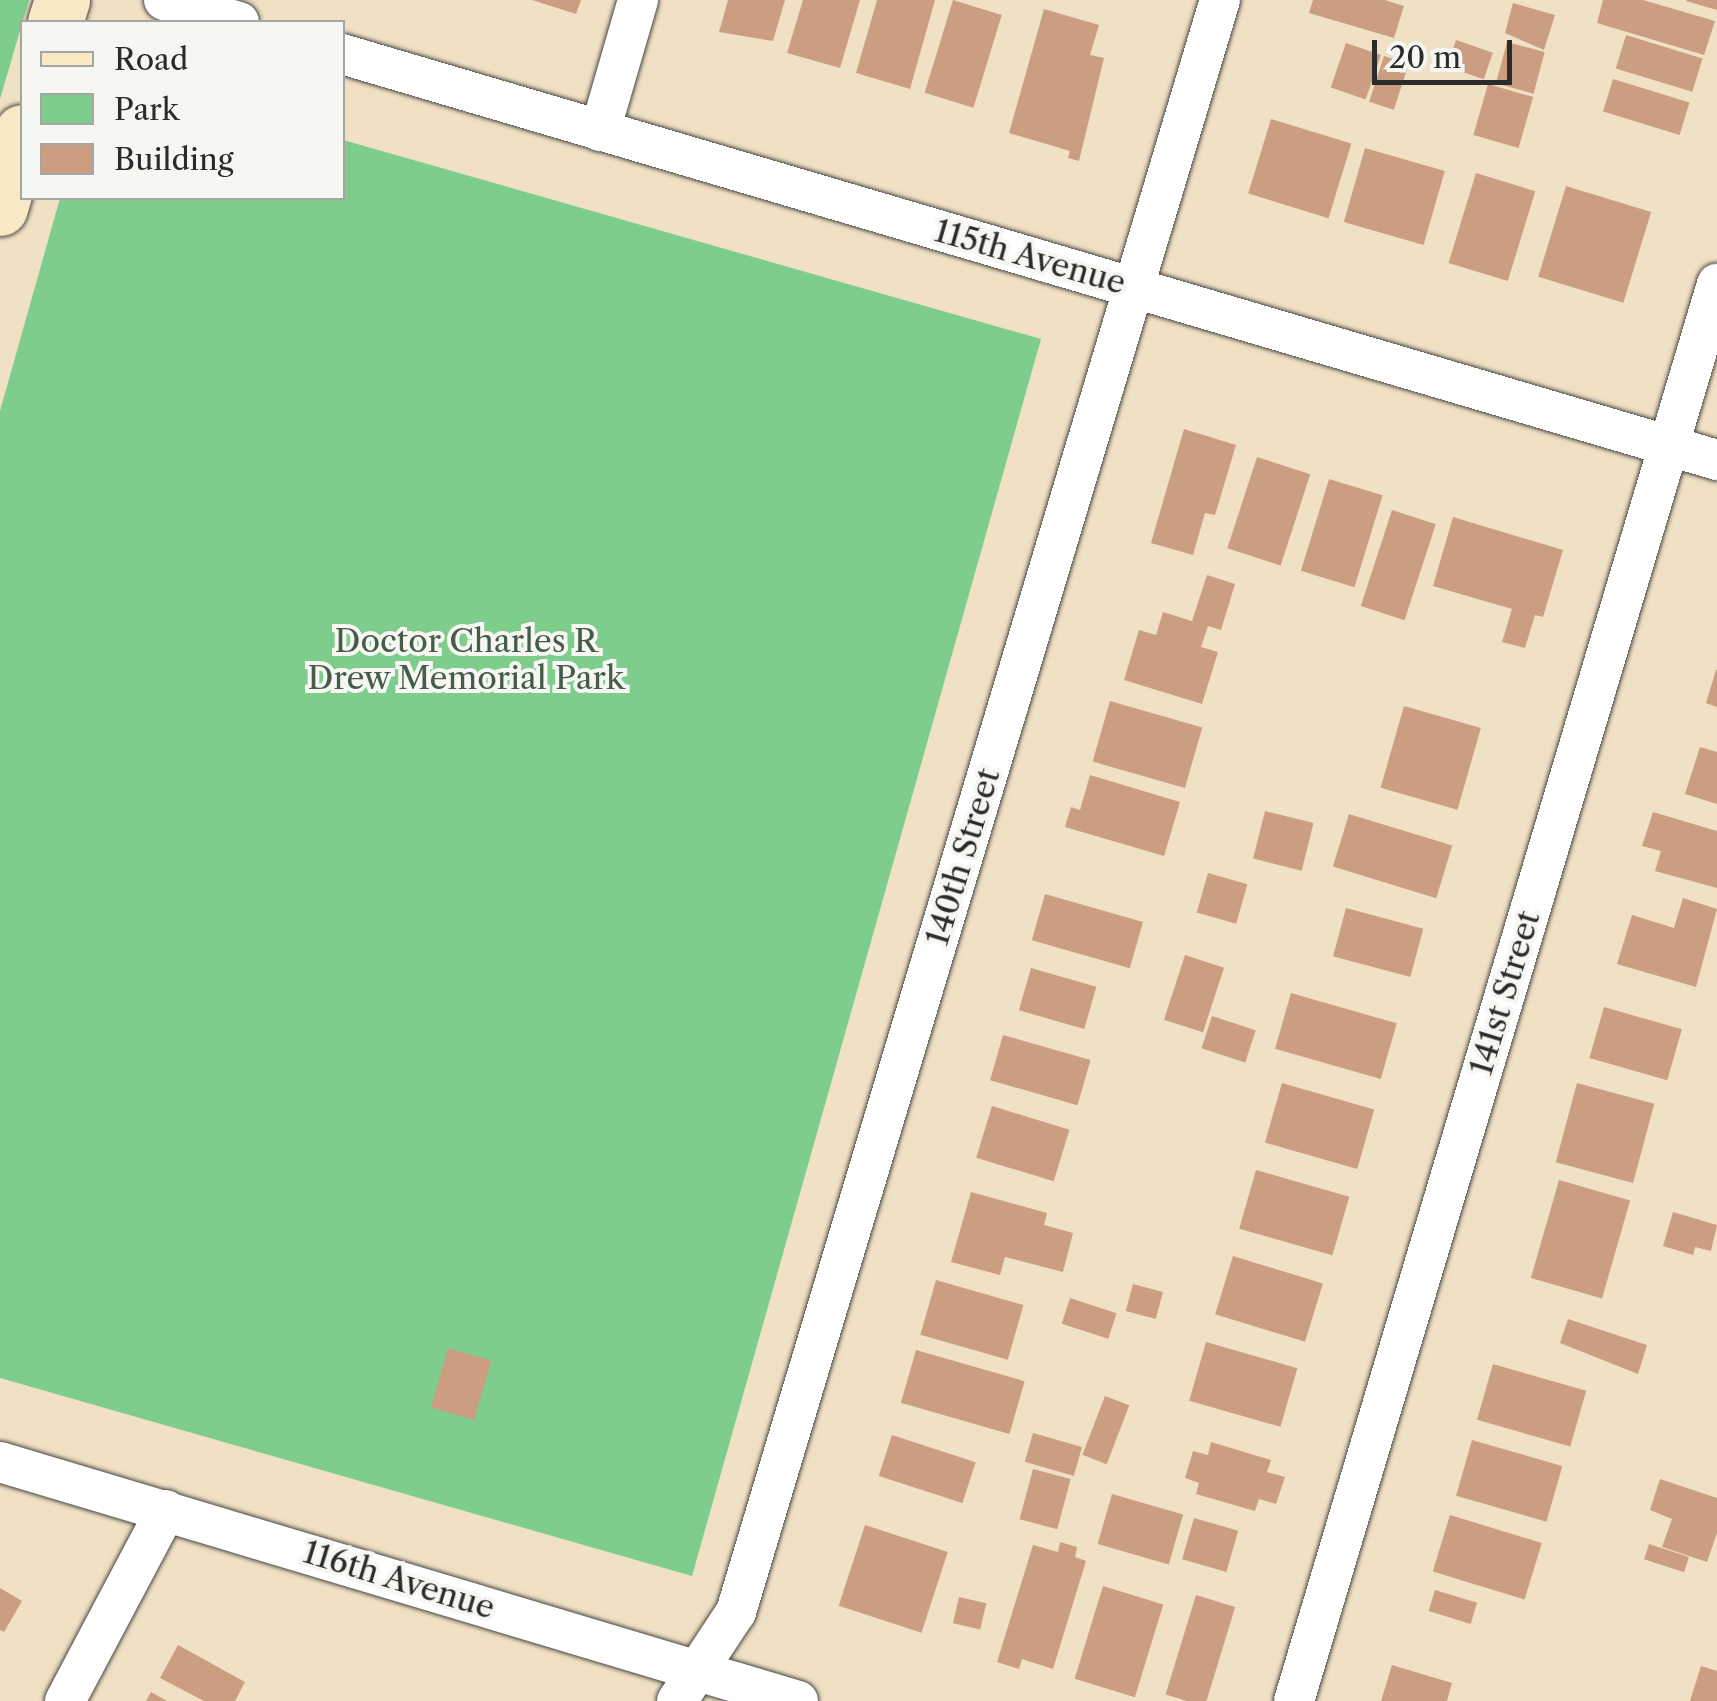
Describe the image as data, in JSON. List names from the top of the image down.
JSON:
{
  "streets": {
    "street": [
      "115th Avenue",
      "140th Street",
      "141st Street",
      "116th Avenue"
    ]
  },
  "crossings": [
    ["115th Avenue", "140th Street"],
    ["115th Avenue", "141st Street"],
    ["140th Street", "116th Avenue"]
  ],
  "parks": ["Doctor Charles R Drew Memorial Park"],
  "legend": ["Road", "Park", "Building"],
  "scale_bar": "20 m"
}
